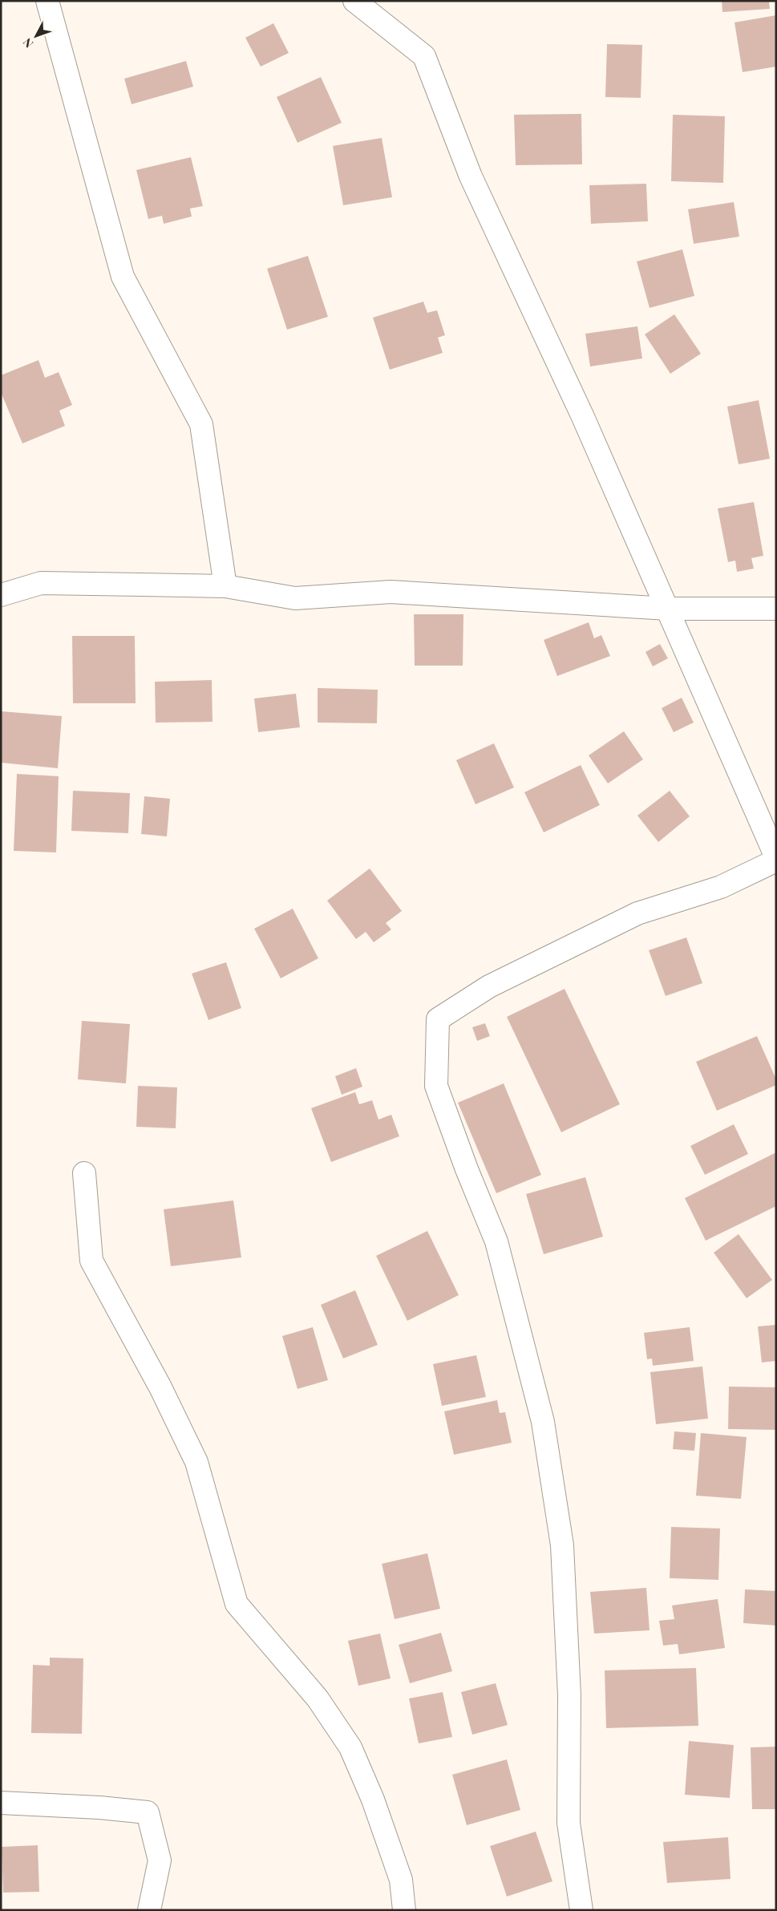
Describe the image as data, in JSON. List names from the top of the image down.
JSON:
{
  "north": "bottom left"
}
